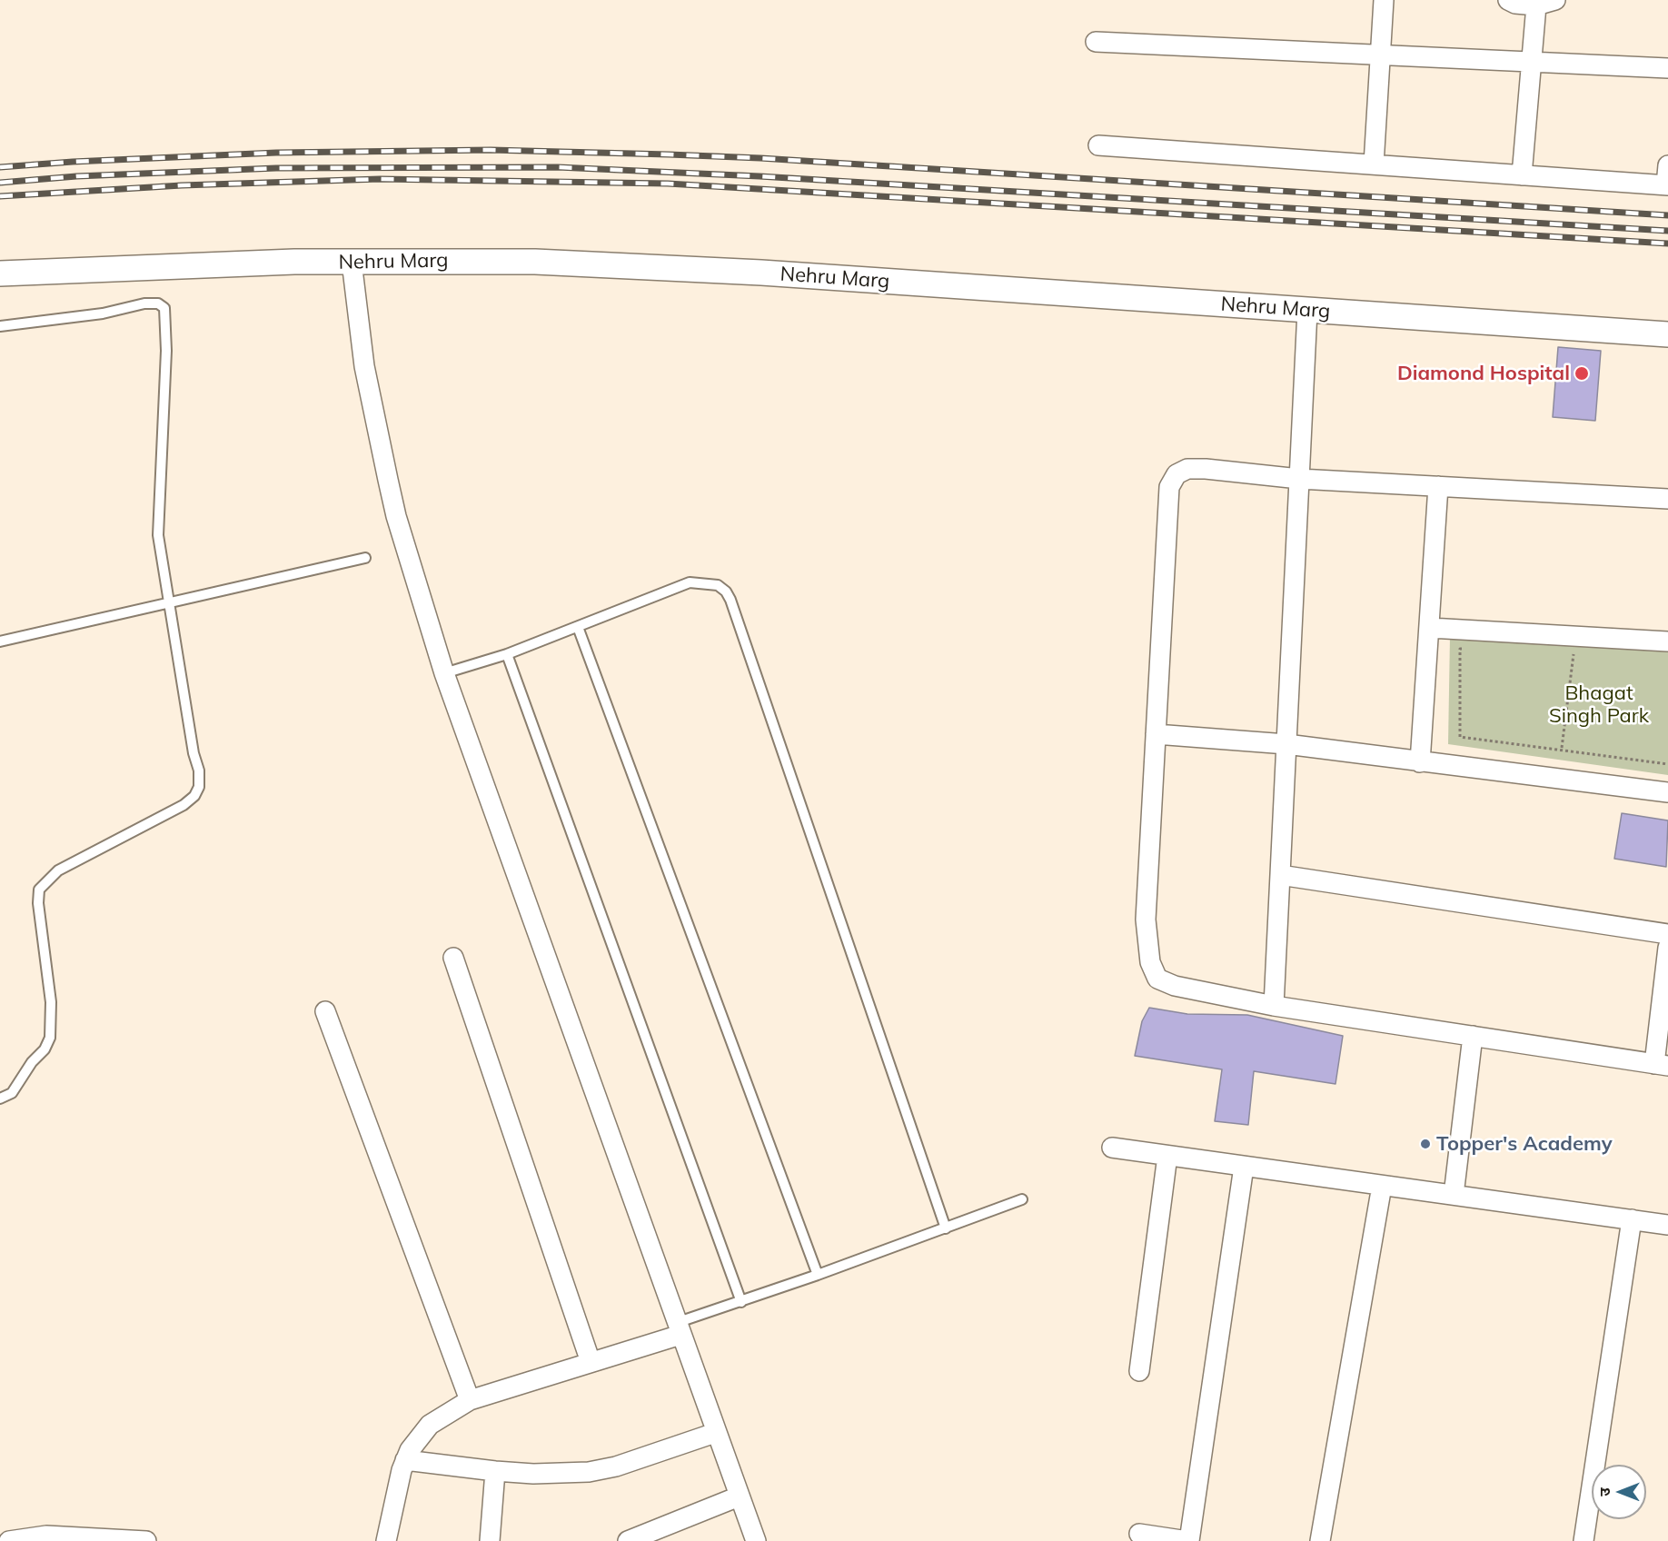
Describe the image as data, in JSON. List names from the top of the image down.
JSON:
{
  "streets": {
    "street": ["Nehru Marg"]
  },
  "parks": ["Bhagat Singh Park"],
  "places": ["Diamond Hospital", "Topper's Academy"],
  "north": "left"
}
